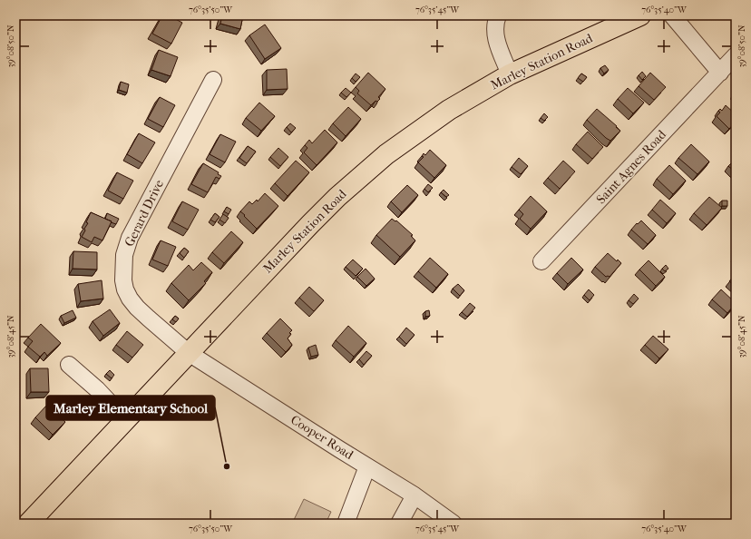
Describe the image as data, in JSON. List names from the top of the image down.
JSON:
{
  "streets": {
    "main road": ["Marley Station Road"],
    "street": ["Saint Agnes Road", "Gerard Drive", "Cooper Road"]
  },
  "crossings": [
    ["Marley Station Road", "Gerard Drive"],
    ["Marley Station Road", "Cooper Road"],
    ["Gerard Drive", "Cooper Road"]
  ],
  "places": ["Marley Elementary School"],
  "coordinates": [
    "76°35'50\"W",
    "76°35'45\"W",
    "76°35'40\"W",
    "39°08'50\"N",
    "39°08'45\"N"
  ]
}
